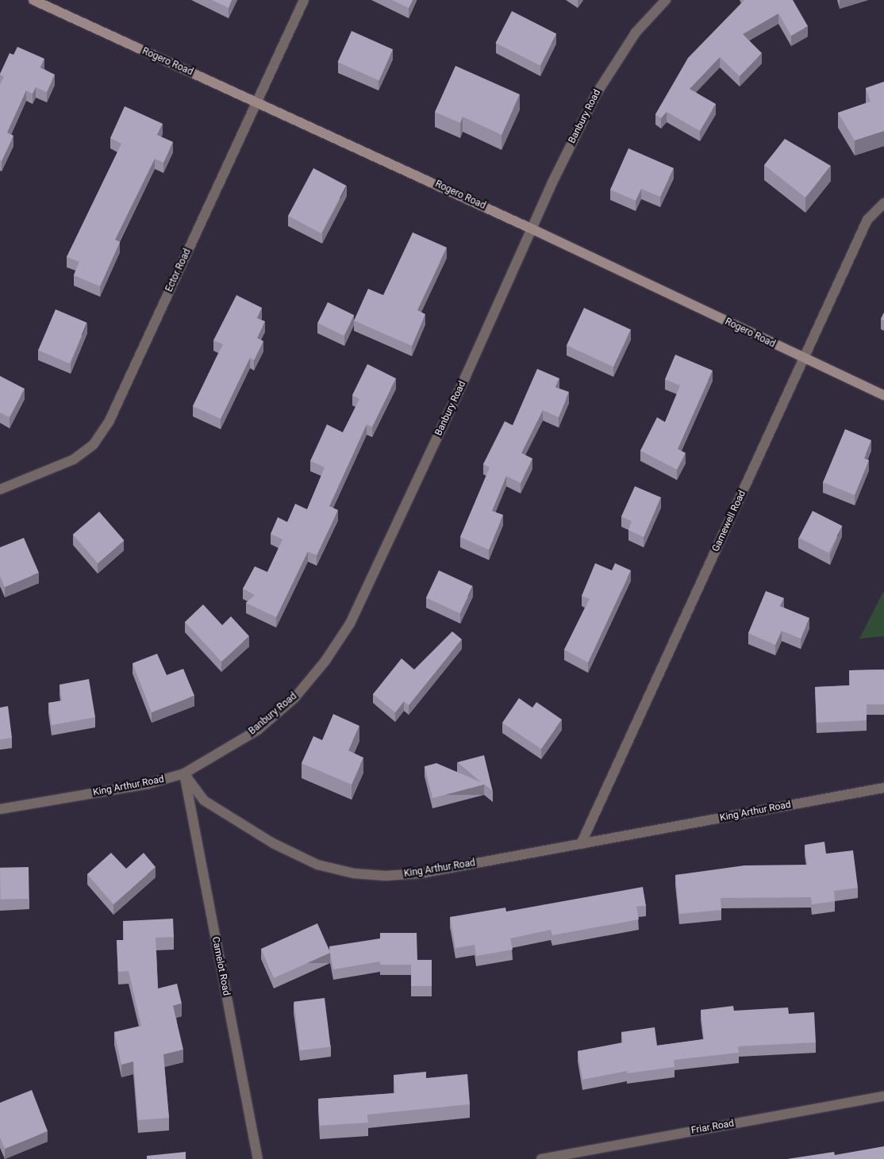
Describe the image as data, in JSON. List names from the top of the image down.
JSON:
{
  "streets": {
    "main road": ["Rogero Road"],
    "street": [
      "Banbury Road",
      "Ector Road",
      "Gamewell Road",
      "King Arthur Road",
      "Camelot Road",
      "Friar Road"
    ]
  },
  "crossings": [
    ["Rogero Road", "Banbury Road"],
    ["Rogero Road", "Ector Road"],
    ["Rogero Road", "Gamewell Road"],
    ["Banbury Road", "King Arthur Road"],
    ["Banbury Road", "Camelot Road"],
    ["Gamewell Road", "King Arthur Road"],
    ["King Arthur Road", "Camelot Road"]
  ]
}
